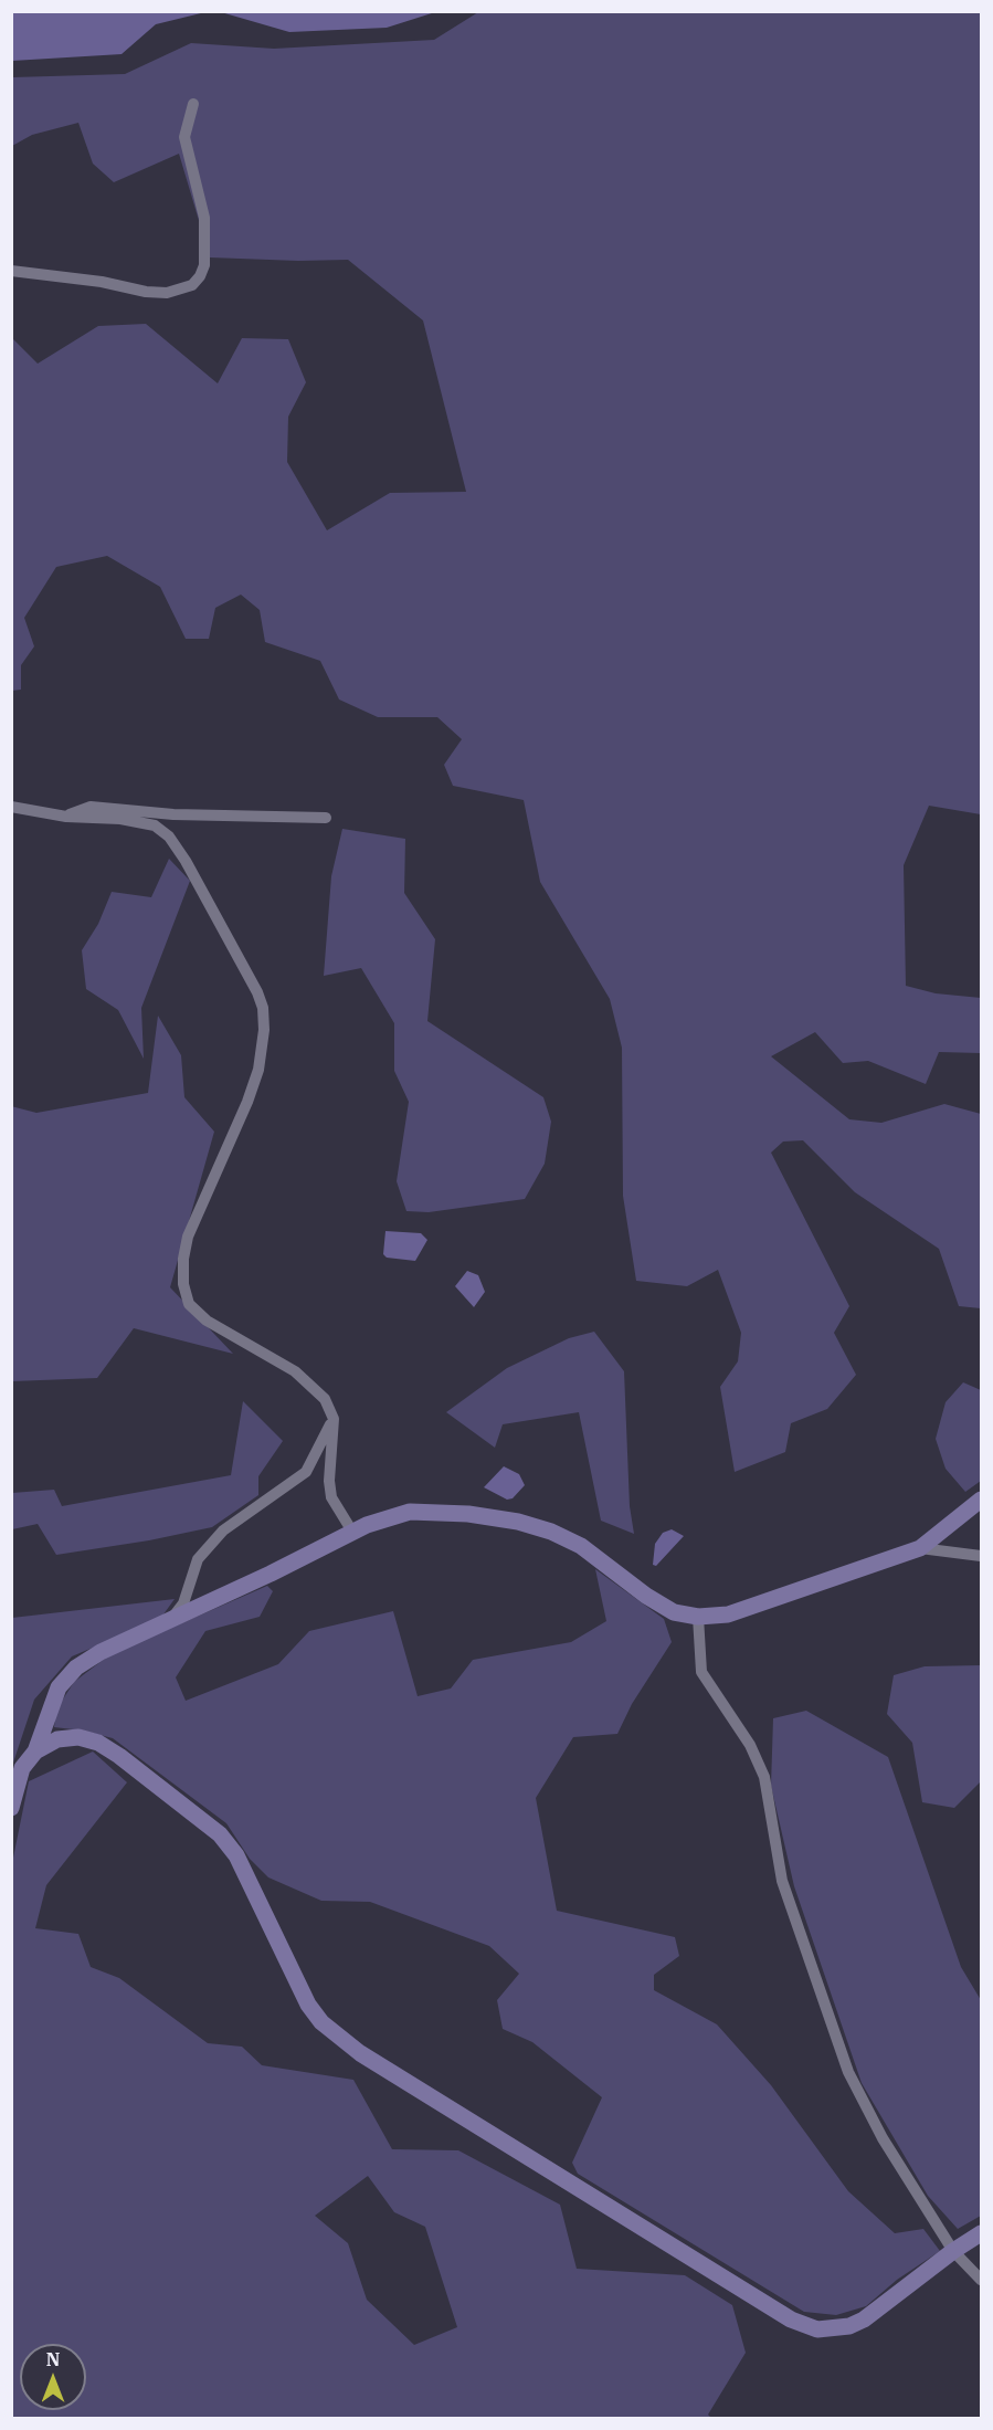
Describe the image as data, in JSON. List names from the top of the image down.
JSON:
{
  "north": "top"
}
